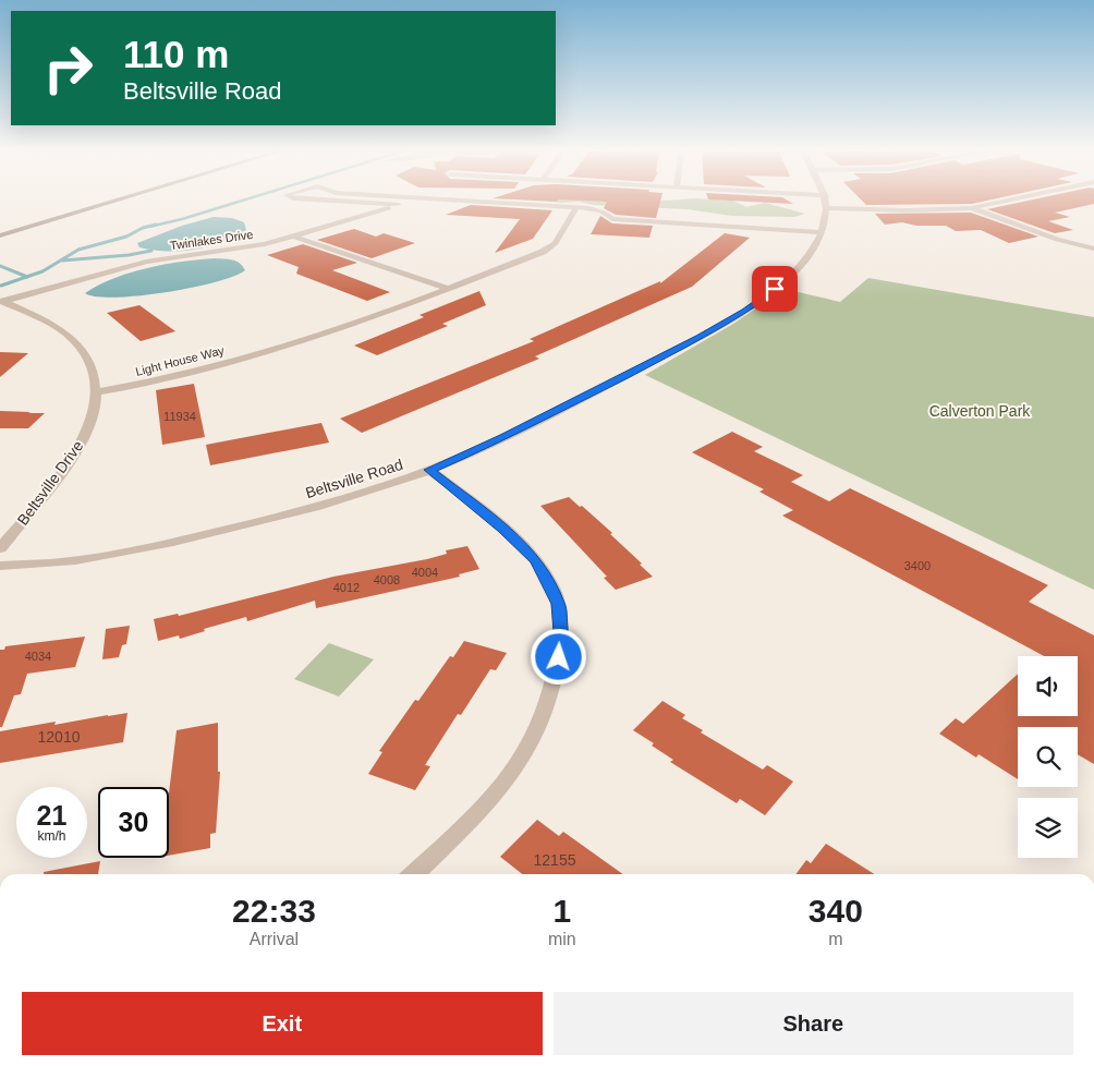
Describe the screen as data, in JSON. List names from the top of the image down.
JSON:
{
  "streets": {
    "street": [
      "Twinlakes Drive",
      "Light House Way",
      "Beltsville Road",
      "Beltsville Drive"
    ]
  },
  "crossings": [
    ["Twinlakes Drive", "Beltsville Drive"],
    ["Light House Way", "Beltsville Drive"]
  ],
  "parks": ["Calverton Park"],
  "house_numbers": [
    "11934",
    "3400",
    "4004",
    "4008",
    "4012",
    "4034",
    "12010",
    "12155"
  ],
  "page": {
    "turn": ["110 m", "Beltsville Road"],
    "speed": "21 km/h",
    "limit": "30",
    "eta": [
      "22:33",
      "Arrival",
      "1",
      "min",
      "340",
      "m"
    ],
    "buttons": ["Exit", "Share"]
  }
}
